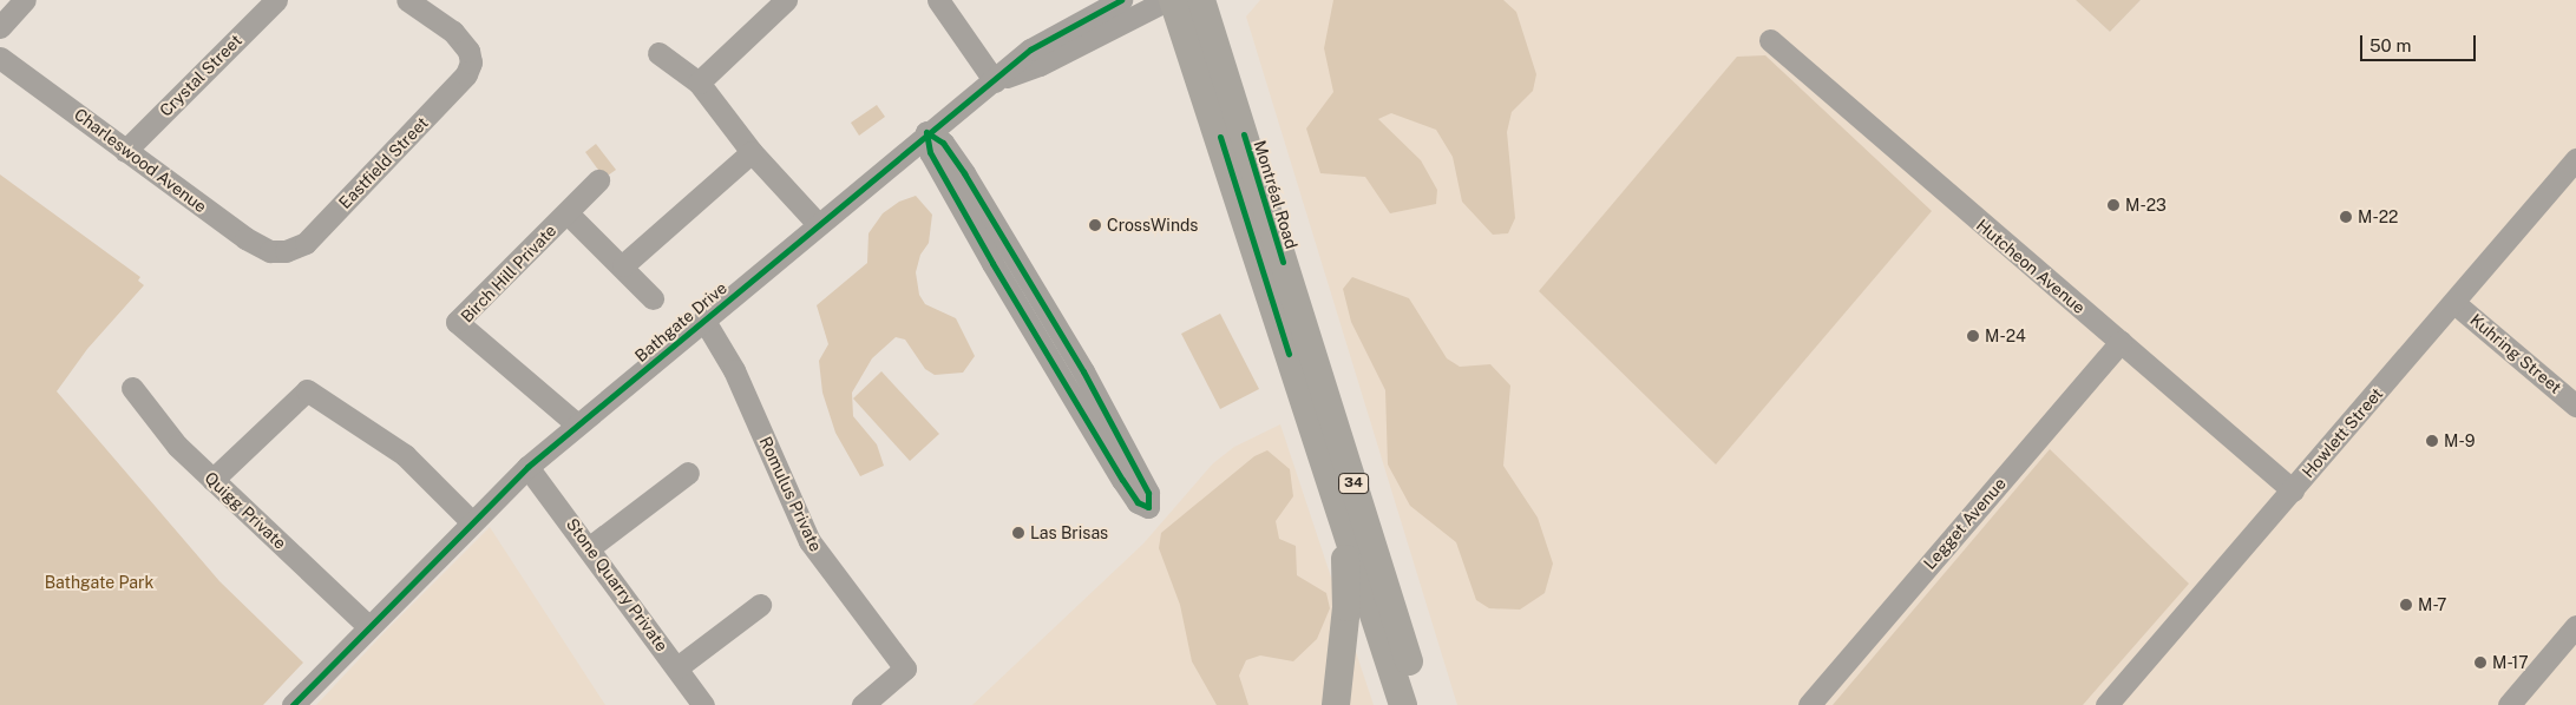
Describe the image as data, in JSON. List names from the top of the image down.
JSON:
{
  "streets": {
    "main road": ["Montréal Road", "34"],
    "street": [
      "Crystal Street",
      "Charleswood Avenue",
      "Eastfield Street",
      "Hutcheon Avenue",
      "Birch Hill Private",
      "Bathgate Drive",
      "Kuhring Street",
      "Howlett Street",
      "Romulus Private",
      "Quigg Private",
      "Legget Avenue",
      "Stone Quarry Private"
    ]
  },
  "crossings": [
    ["Crystal Street", "Charleswood Avenue"],
    ["Charleswood Avenue", "Eastfield Street"],
    ["Hutcheon Avenue", "Howlett Street"],
    ["Hutcheon Avenue", "Legget Avenue"],
    ["Birch Hill Private", "Bathgate Drive"],
    ["Bathgate Drive", "Romulus Private"],
    ["Bathgate Drive", "Quigg Private"],
    ["Bathgate Drive", "Stone Quarry Private"],
    ["Kuhring Street", "Howlett Street"]
  ],
  "parks": ["Bathgate Park"],
  "places": [
    "M-23",
    "M-22",
    "CrossWinds",
    "M-24",
    "M-9",
    "Las Brisas",
    "M-7",
    "M-17"
  ],
  "scale_bar": "50 m"
}
